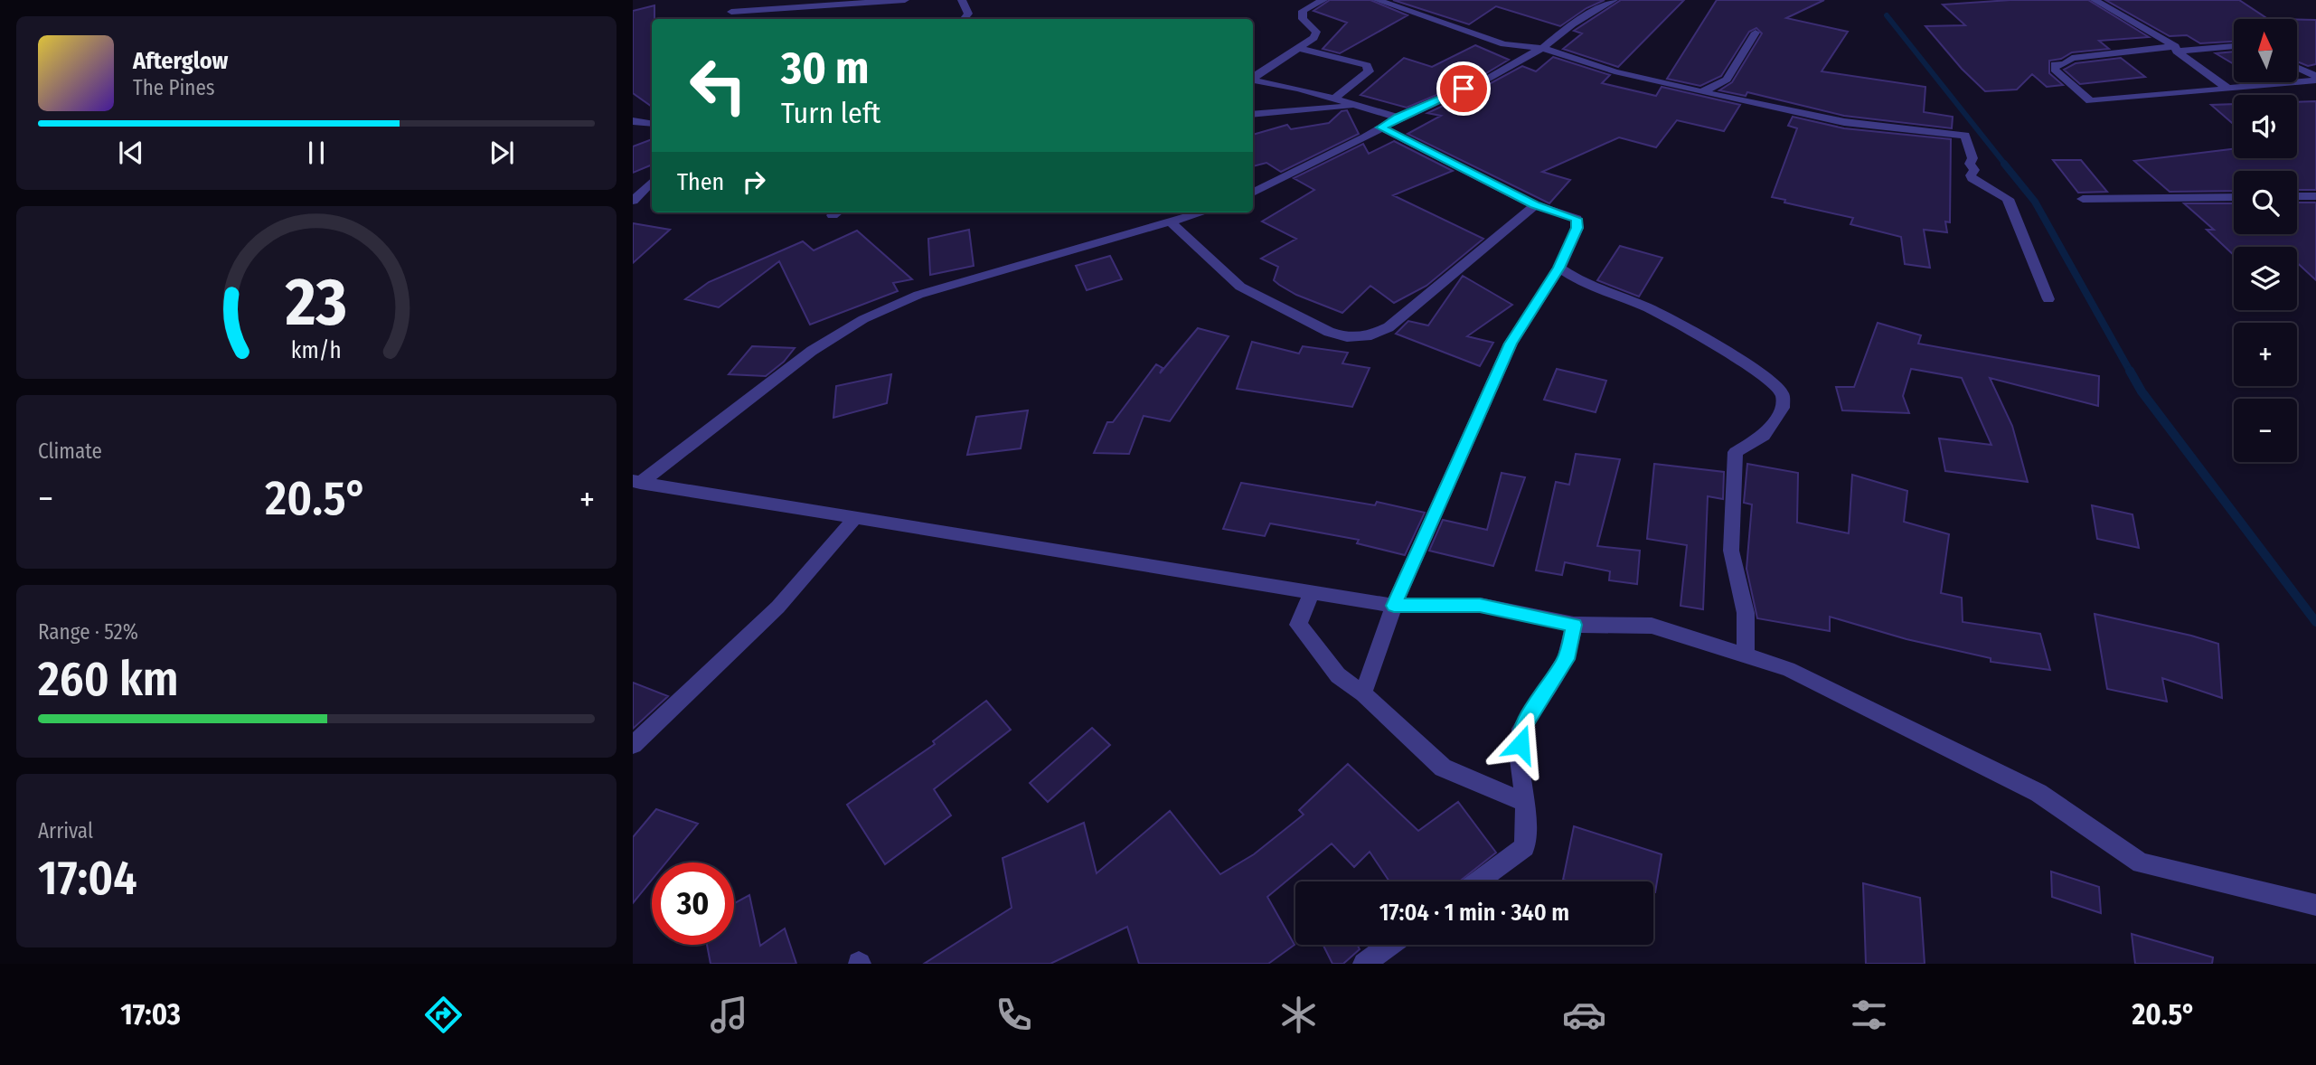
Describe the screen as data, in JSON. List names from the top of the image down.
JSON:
{
  "north": "top",
  "page": {
    "map_buttons": ["+", "−"],
    "turn": ["30 m", "Turn left"],
    "song": ["Afterglow", "The Pines"],
    "then": "Then",
    "tile": [
      "Climate",
      ["Range · 52%", "260 km"],
      ["Arrival", "17:04"]
    ],
    "heat": ["−", "20.5°", "+"],
    "limit": "30",
    "trip": "17:04 · 1 min · 340 m",
    "tabs": ["17:03", "20.5°"],
    "gauge": ["23", "km/h"]
  }
}
